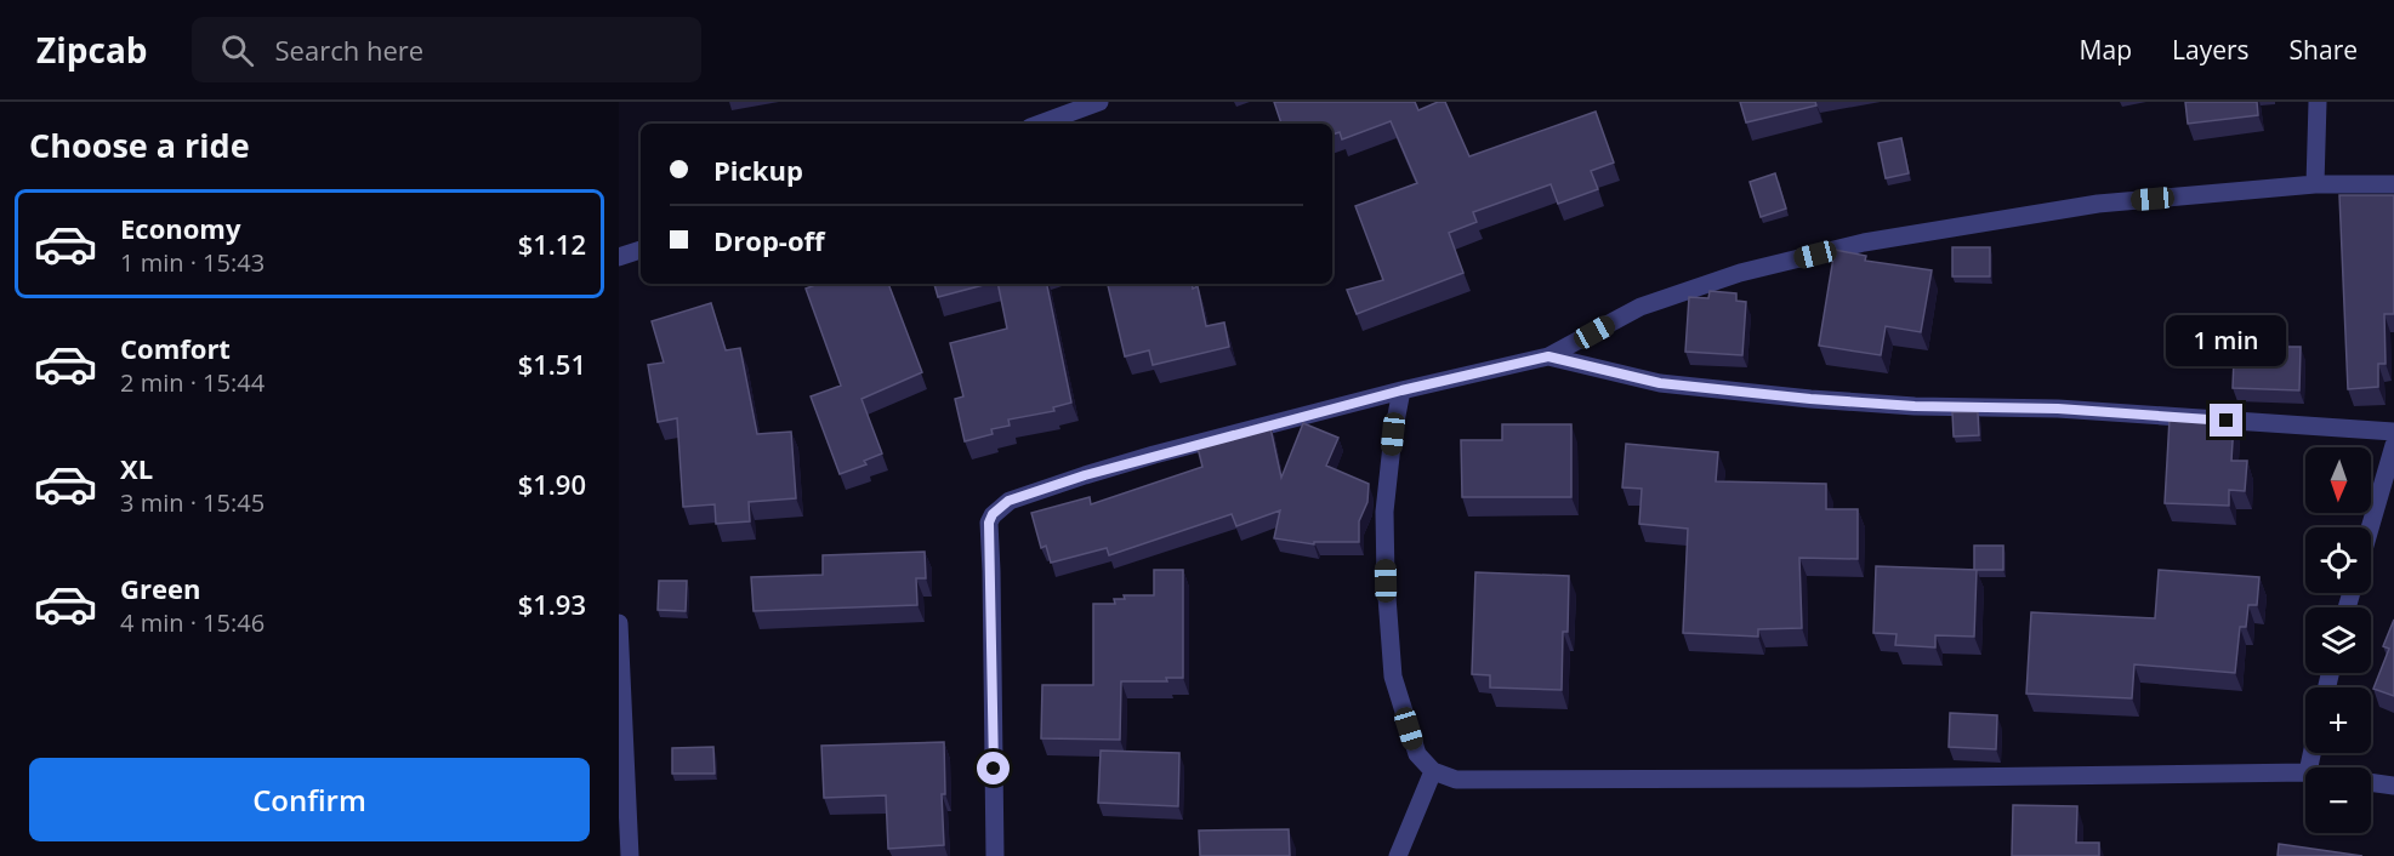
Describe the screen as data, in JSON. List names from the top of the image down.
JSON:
{
  "north": "bottom",
  "page": {
    "header": "Zipcab",
    "search": "Search here",
    "nav": ["Map", "Layers", "Share"],
    "heading": "Choose a ride",
    "banner": ["Pickup", "Drop-off"],
    "list": [
      {
        "name": "Economy",
        "note": "1 min · 15:43",
        "value": "$1.12"
      },
      {
        "name": "Comfort",
        "note": "2 min · 15:44",
        "value": "$1.51"
      },
      {
        "name": "XL",
        "note": "3 min · 15:45",
        "value": "$1.90"
      },
      {
        "name": "Green",
        "note": "4 min · 15:46",
        "value": "$1.93"
      }
    ],
    "bubble": "1 min",
    "map_buttons": ["+", "−"],
    "buttons": "Confirm"
  }
}
